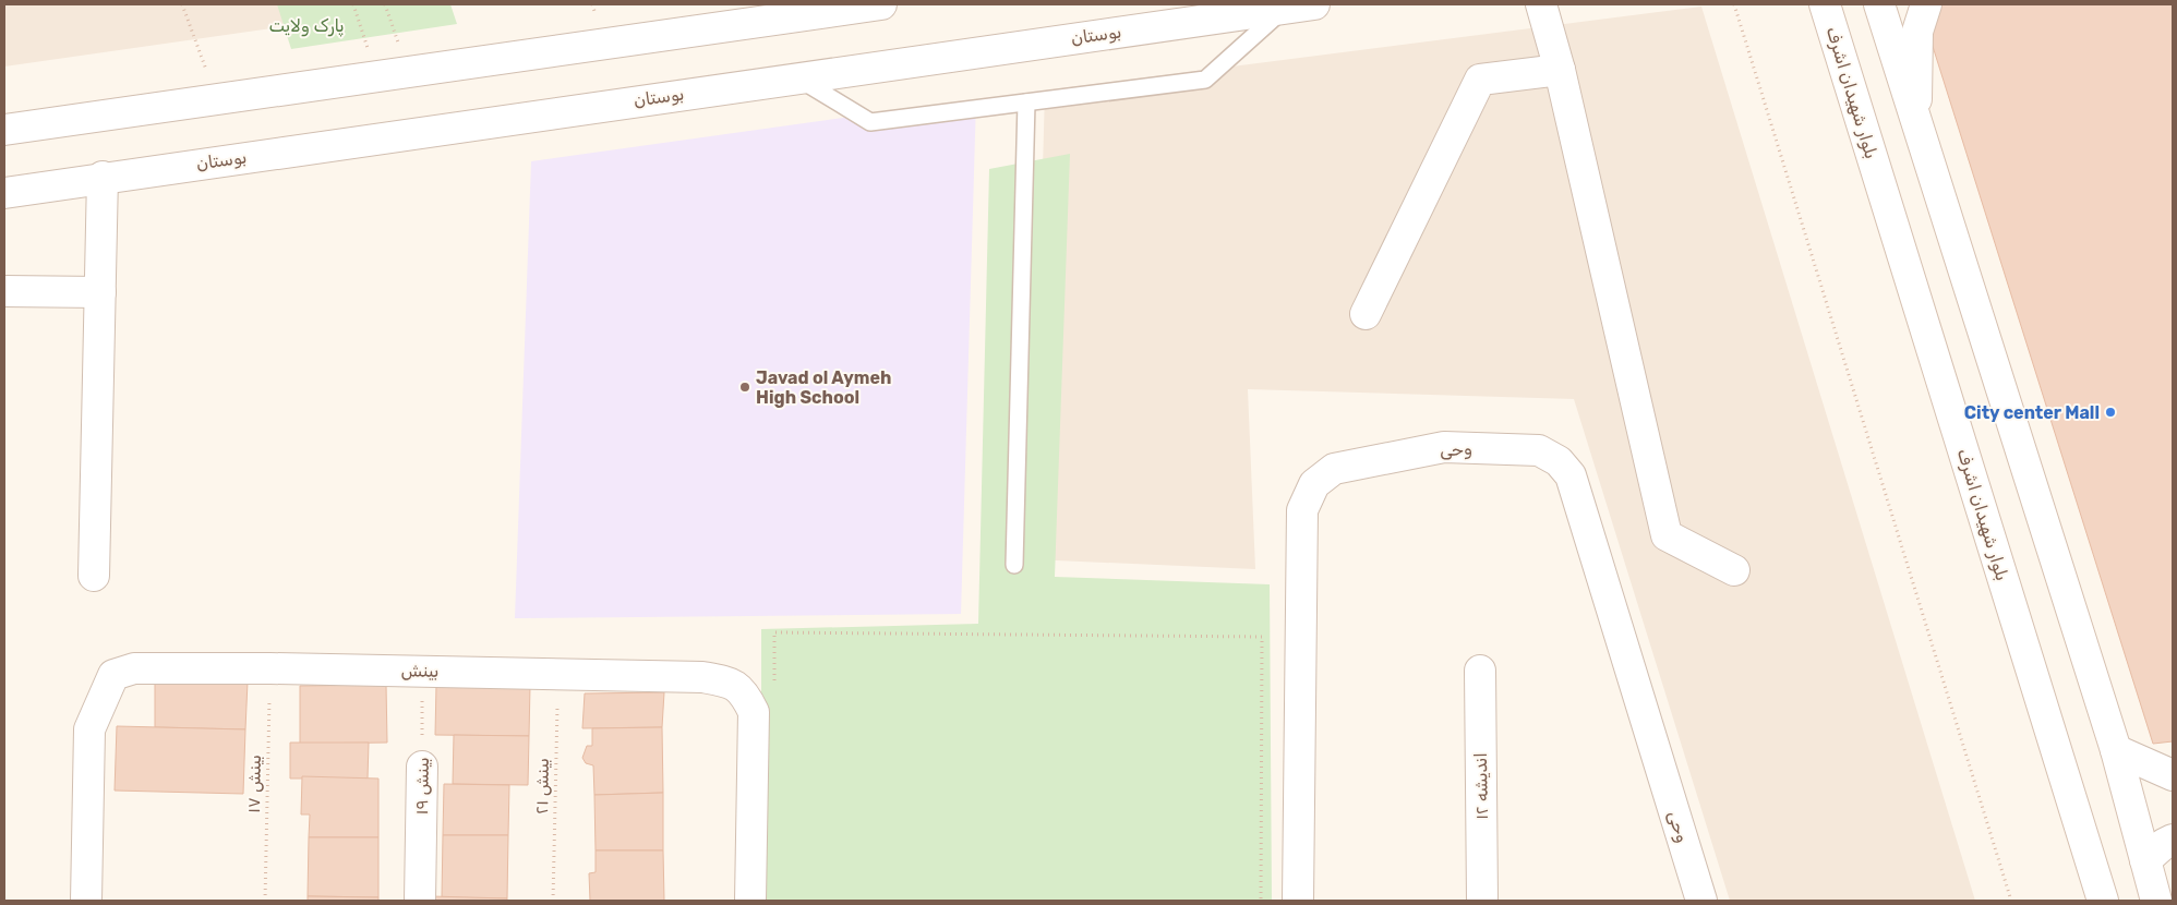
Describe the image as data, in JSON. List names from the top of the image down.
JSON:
{
  "streets": {
    "street": [
      "بوستان",
      "بلوار شهیدان اشرف",
      "وحی",
      "بینش",
      "بینش ۱۹",
      "اندیشه ۱۲"
    ],
    "path": ["بینش ۱۷", "بینش ۲۱"]
  },
  "crossings": [
    ["بینش", "بینش ۱۷"],
    ["بینش", "بینش ۱۹"],
    ["بینش", "بینش ۲۱"]
  ],
  "parks": ["پارک ولایت"],
  "places": ["Javad ol Aymeh High School", "City center Mall"]
}
